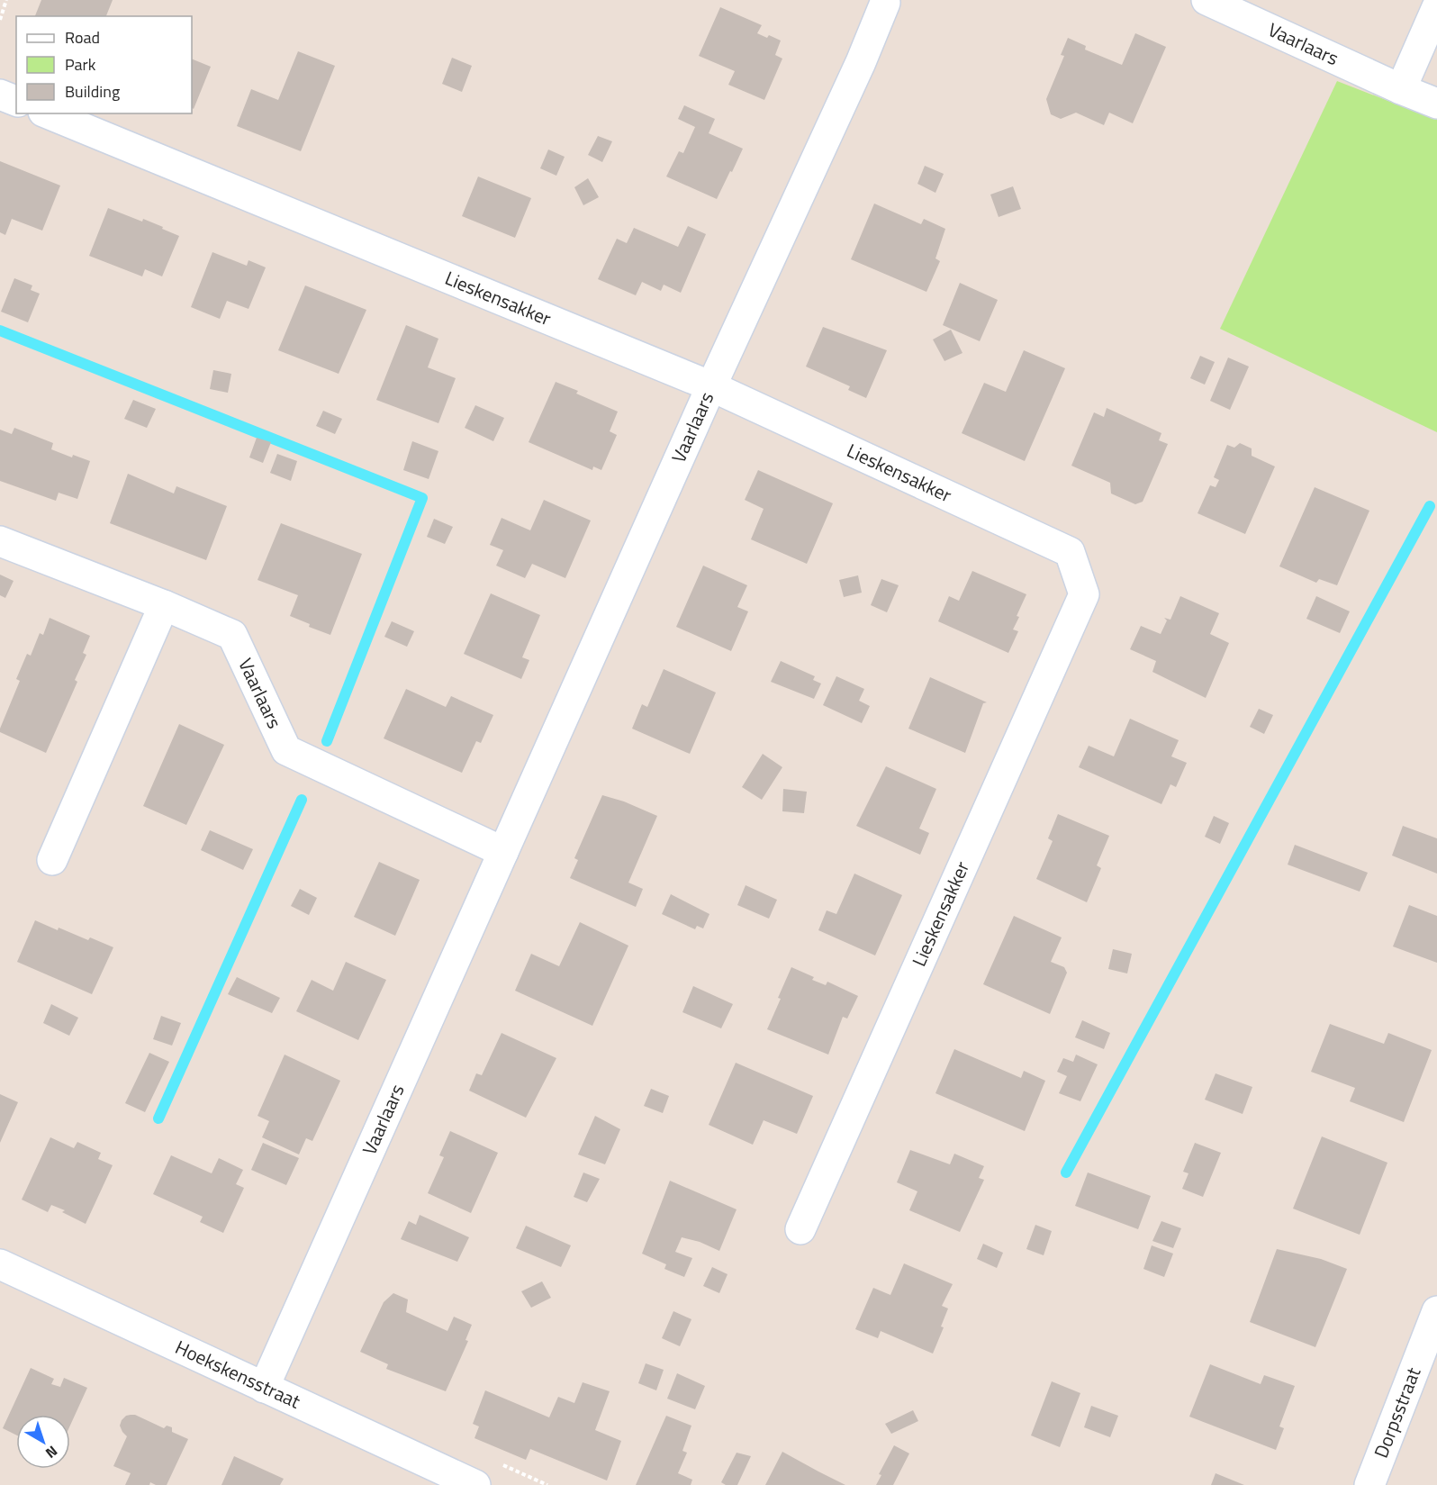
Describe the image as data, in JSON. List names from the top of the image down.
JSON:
{
  "streets": {
    "street": [
      "Vaarlaars",
      "Lieskensakker",
      "Hoekskensstraat",
      "Dorpsstraat"
    ]
  },
  "crossings": [
    ["Vaarlaars", "Lieskensakker"],
    ["Vaarlaars", "Hoekskensstraat"]
  ],
  "legend": ["Road", "Park", "Building"],
  "north": "bottom right"
}
